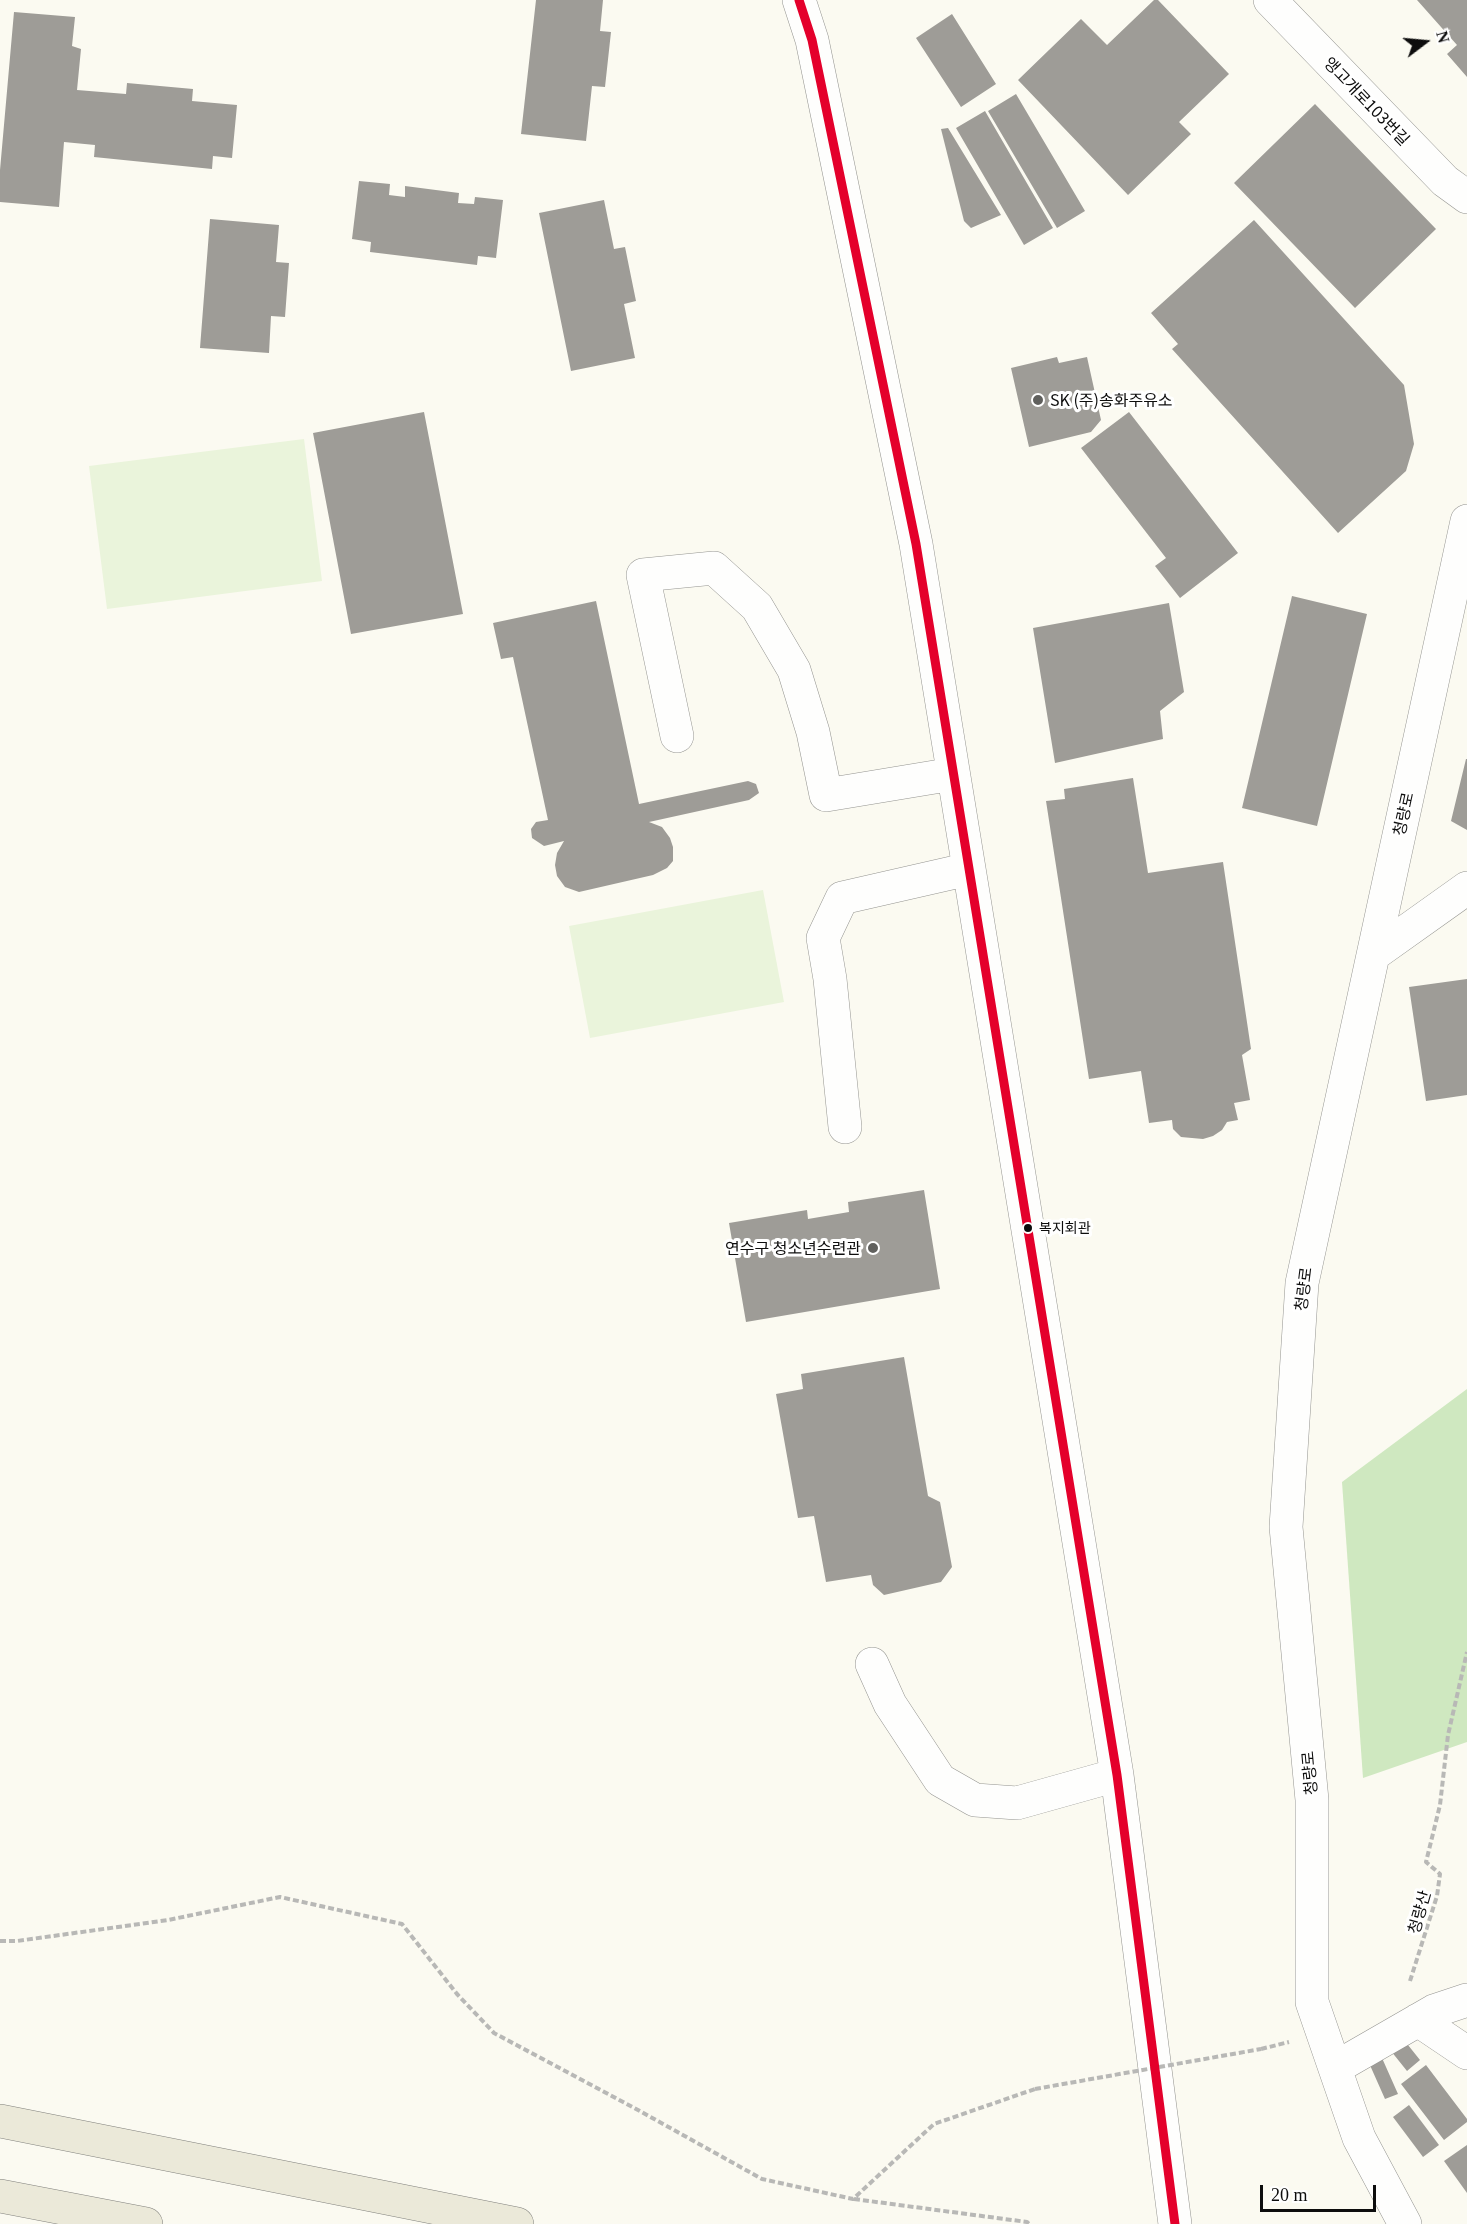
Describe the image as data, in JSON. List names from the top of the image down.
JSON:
{
  "streets": {
    "street": ["앵고개로103번길", "청량로"],
    "path": ["청량산"]
  },
  "places": ["SK (주)송화주유소", "복지회관", "연수구 청소년수련관"],
  "scale_bar": "20 m",
  "north": "right"
}
